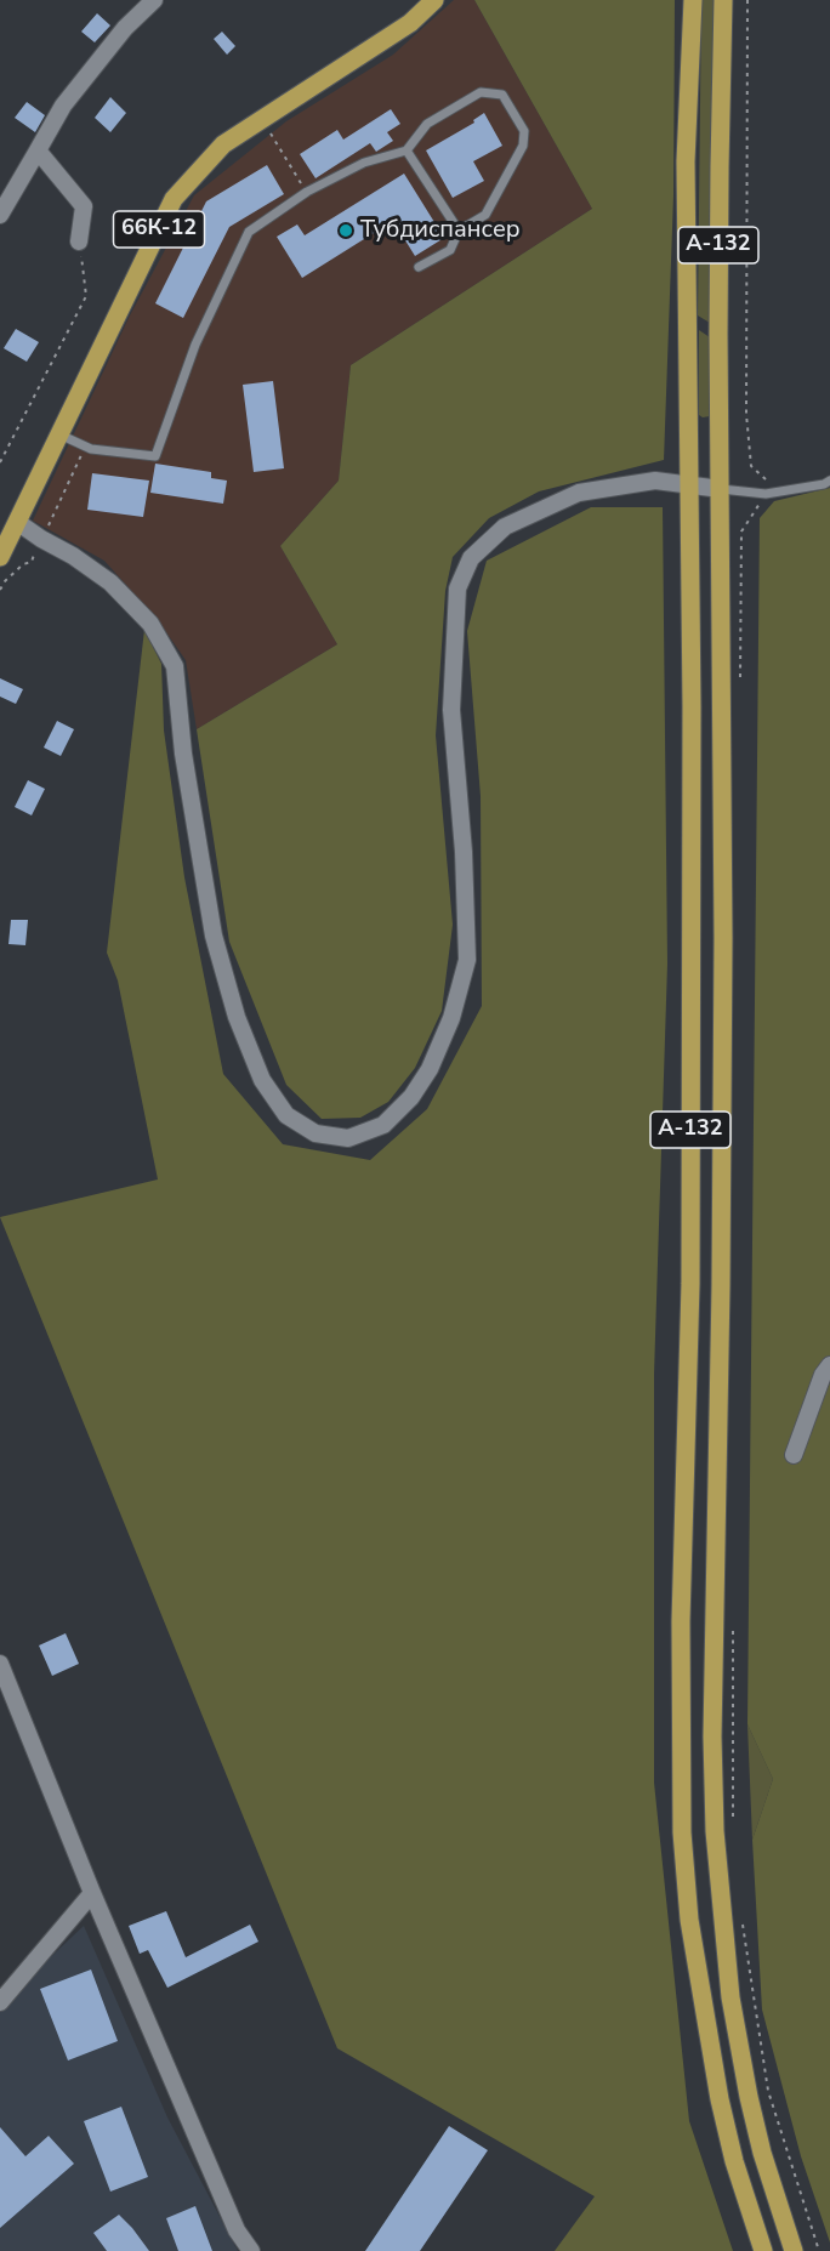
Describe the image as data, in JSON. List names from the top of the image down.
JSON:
{
  "streets": {
    "main road": ["66К-12", "А-132"]
  },
  "places": ["Тубдиспансер"]
}
